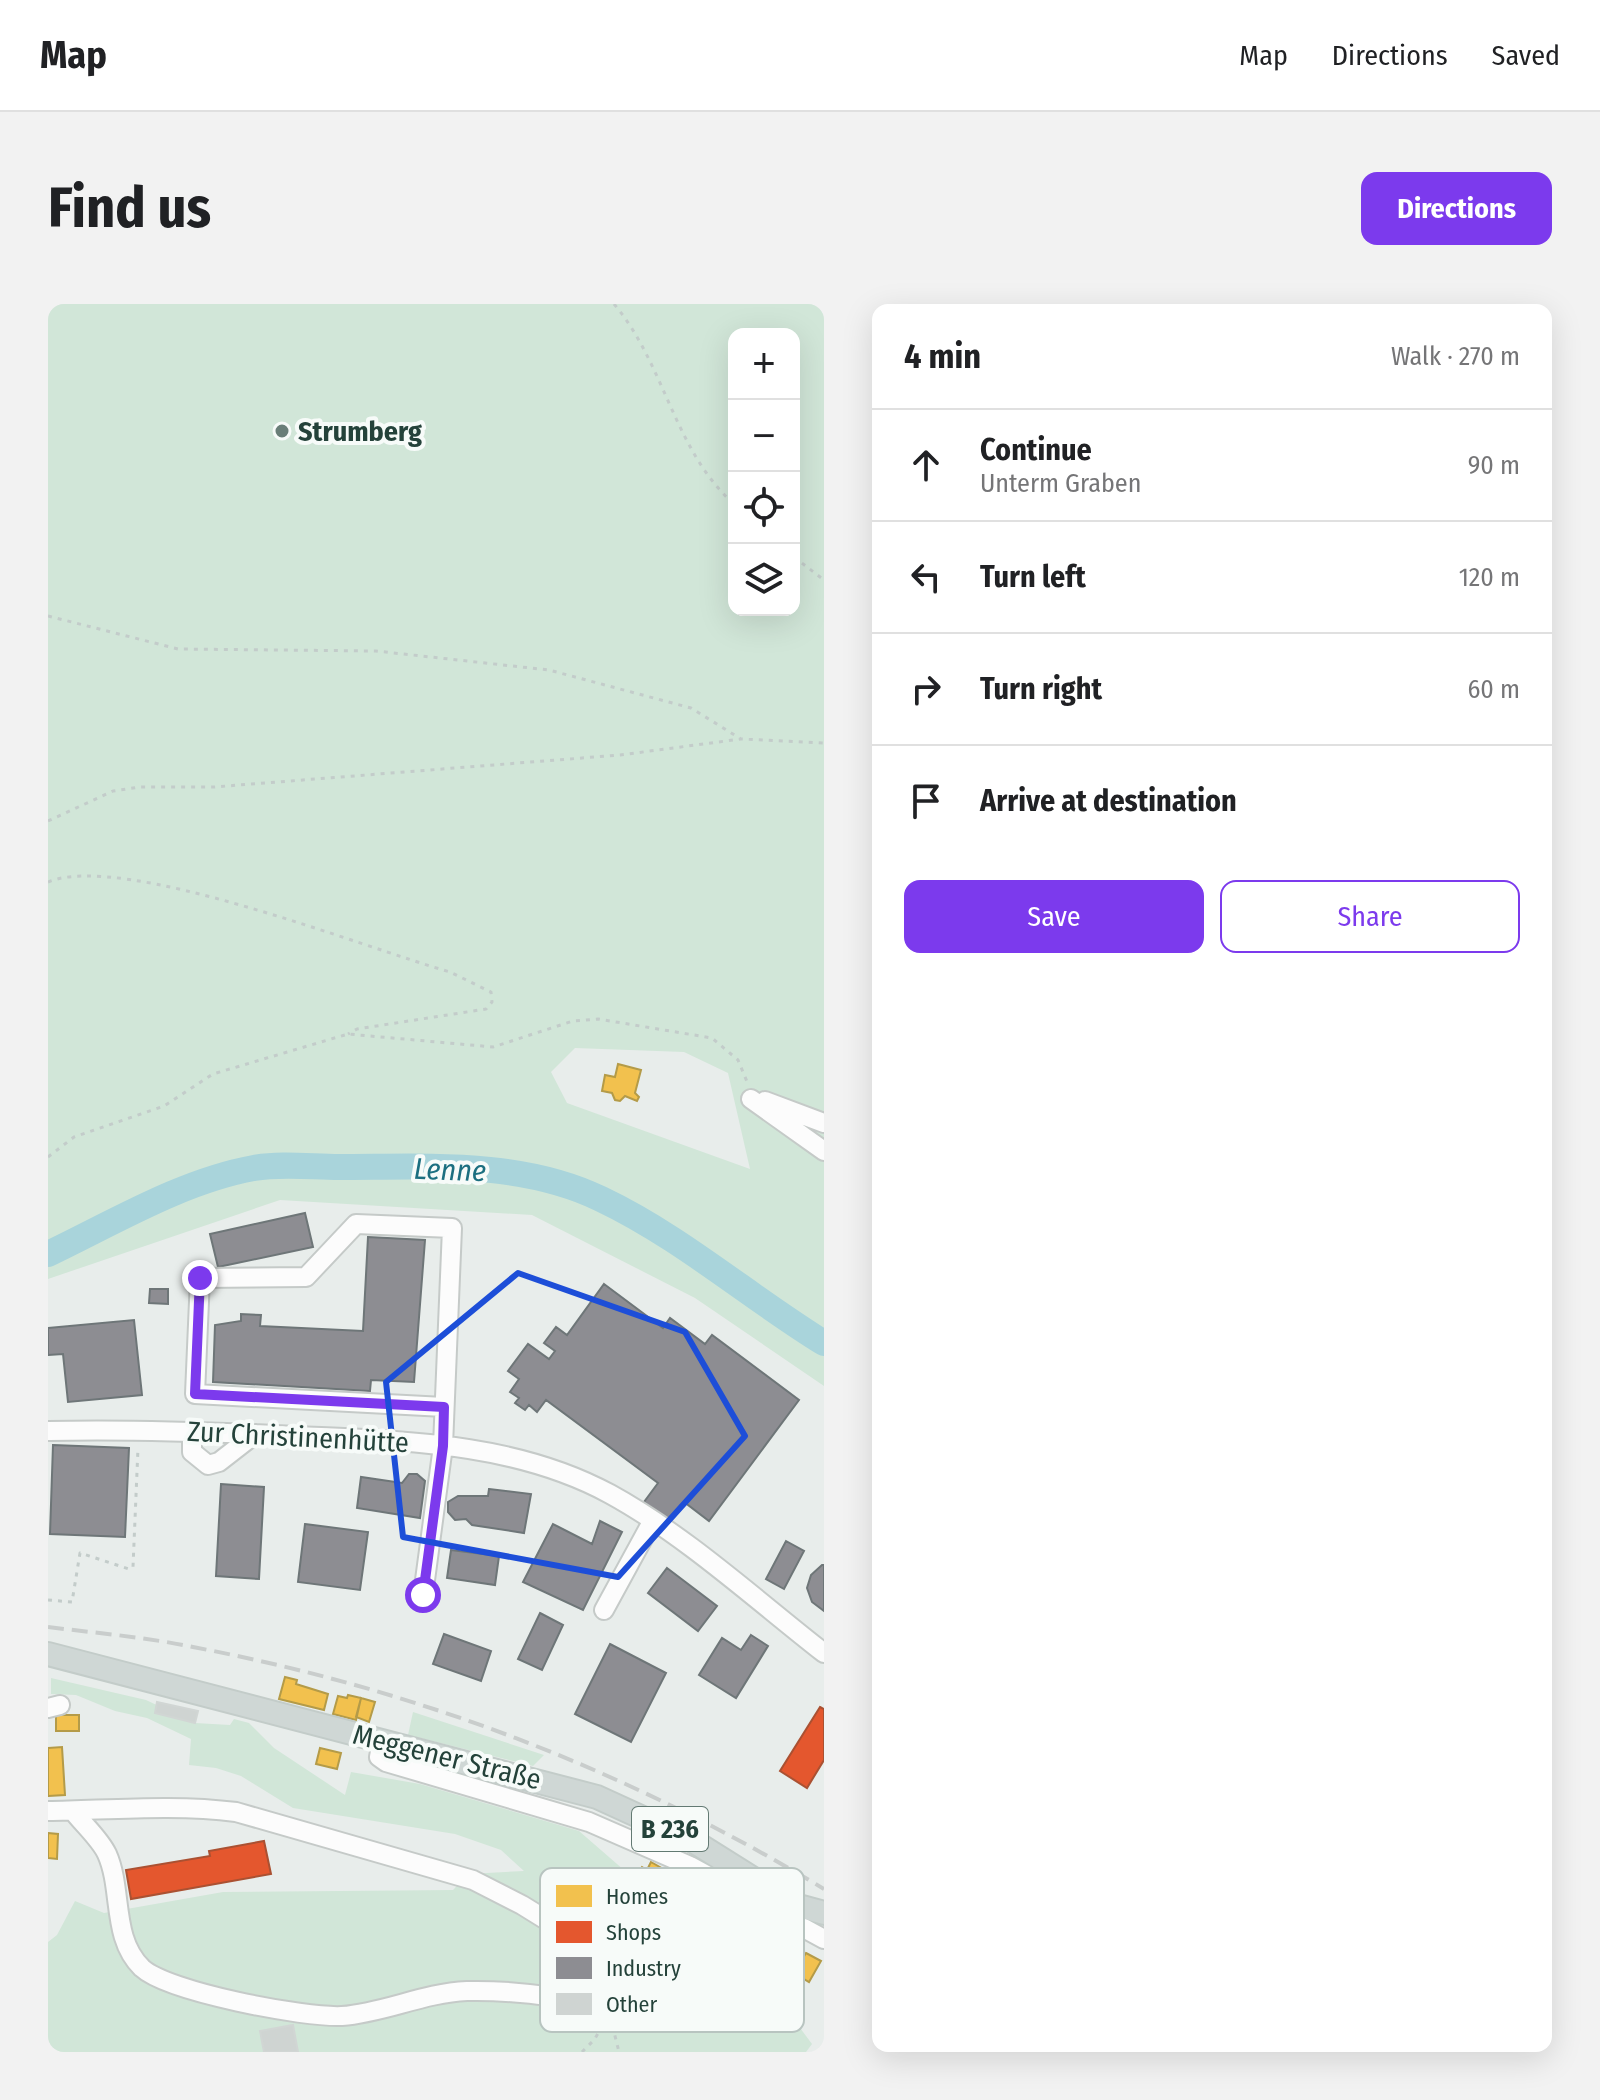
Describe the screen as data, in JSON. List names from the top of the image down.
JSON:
{
  "streets": {
    "main road": ["Meggener Straße", "B 236"],
    "street": ["Zur Christinenhütte"]
  },
  "water": ["Lenne"],
  "places": ["Strumberg"],
  "legend": [
    "Homes",
    "Shops",
    "Industry",
    "Other"
  ],
  "page": {
    "header": "Map",
    "nav": ["Map", "Directions", "Saved"],
    "buttons": [
      "Directions",
      ["Save", "Share"]
    ],
    "title": "Find us",
    "heading": ["4 min", "Walk · 270 m"],
    "map_buttons": ["+", "−"],
    "list": [
      ["Continue", "Unterm Graben", "90 m"],
      ["Turn left", "120 m"],
      ["Turn right", "60 m"],
      "Arrive at destination"
    ]
  }
}
